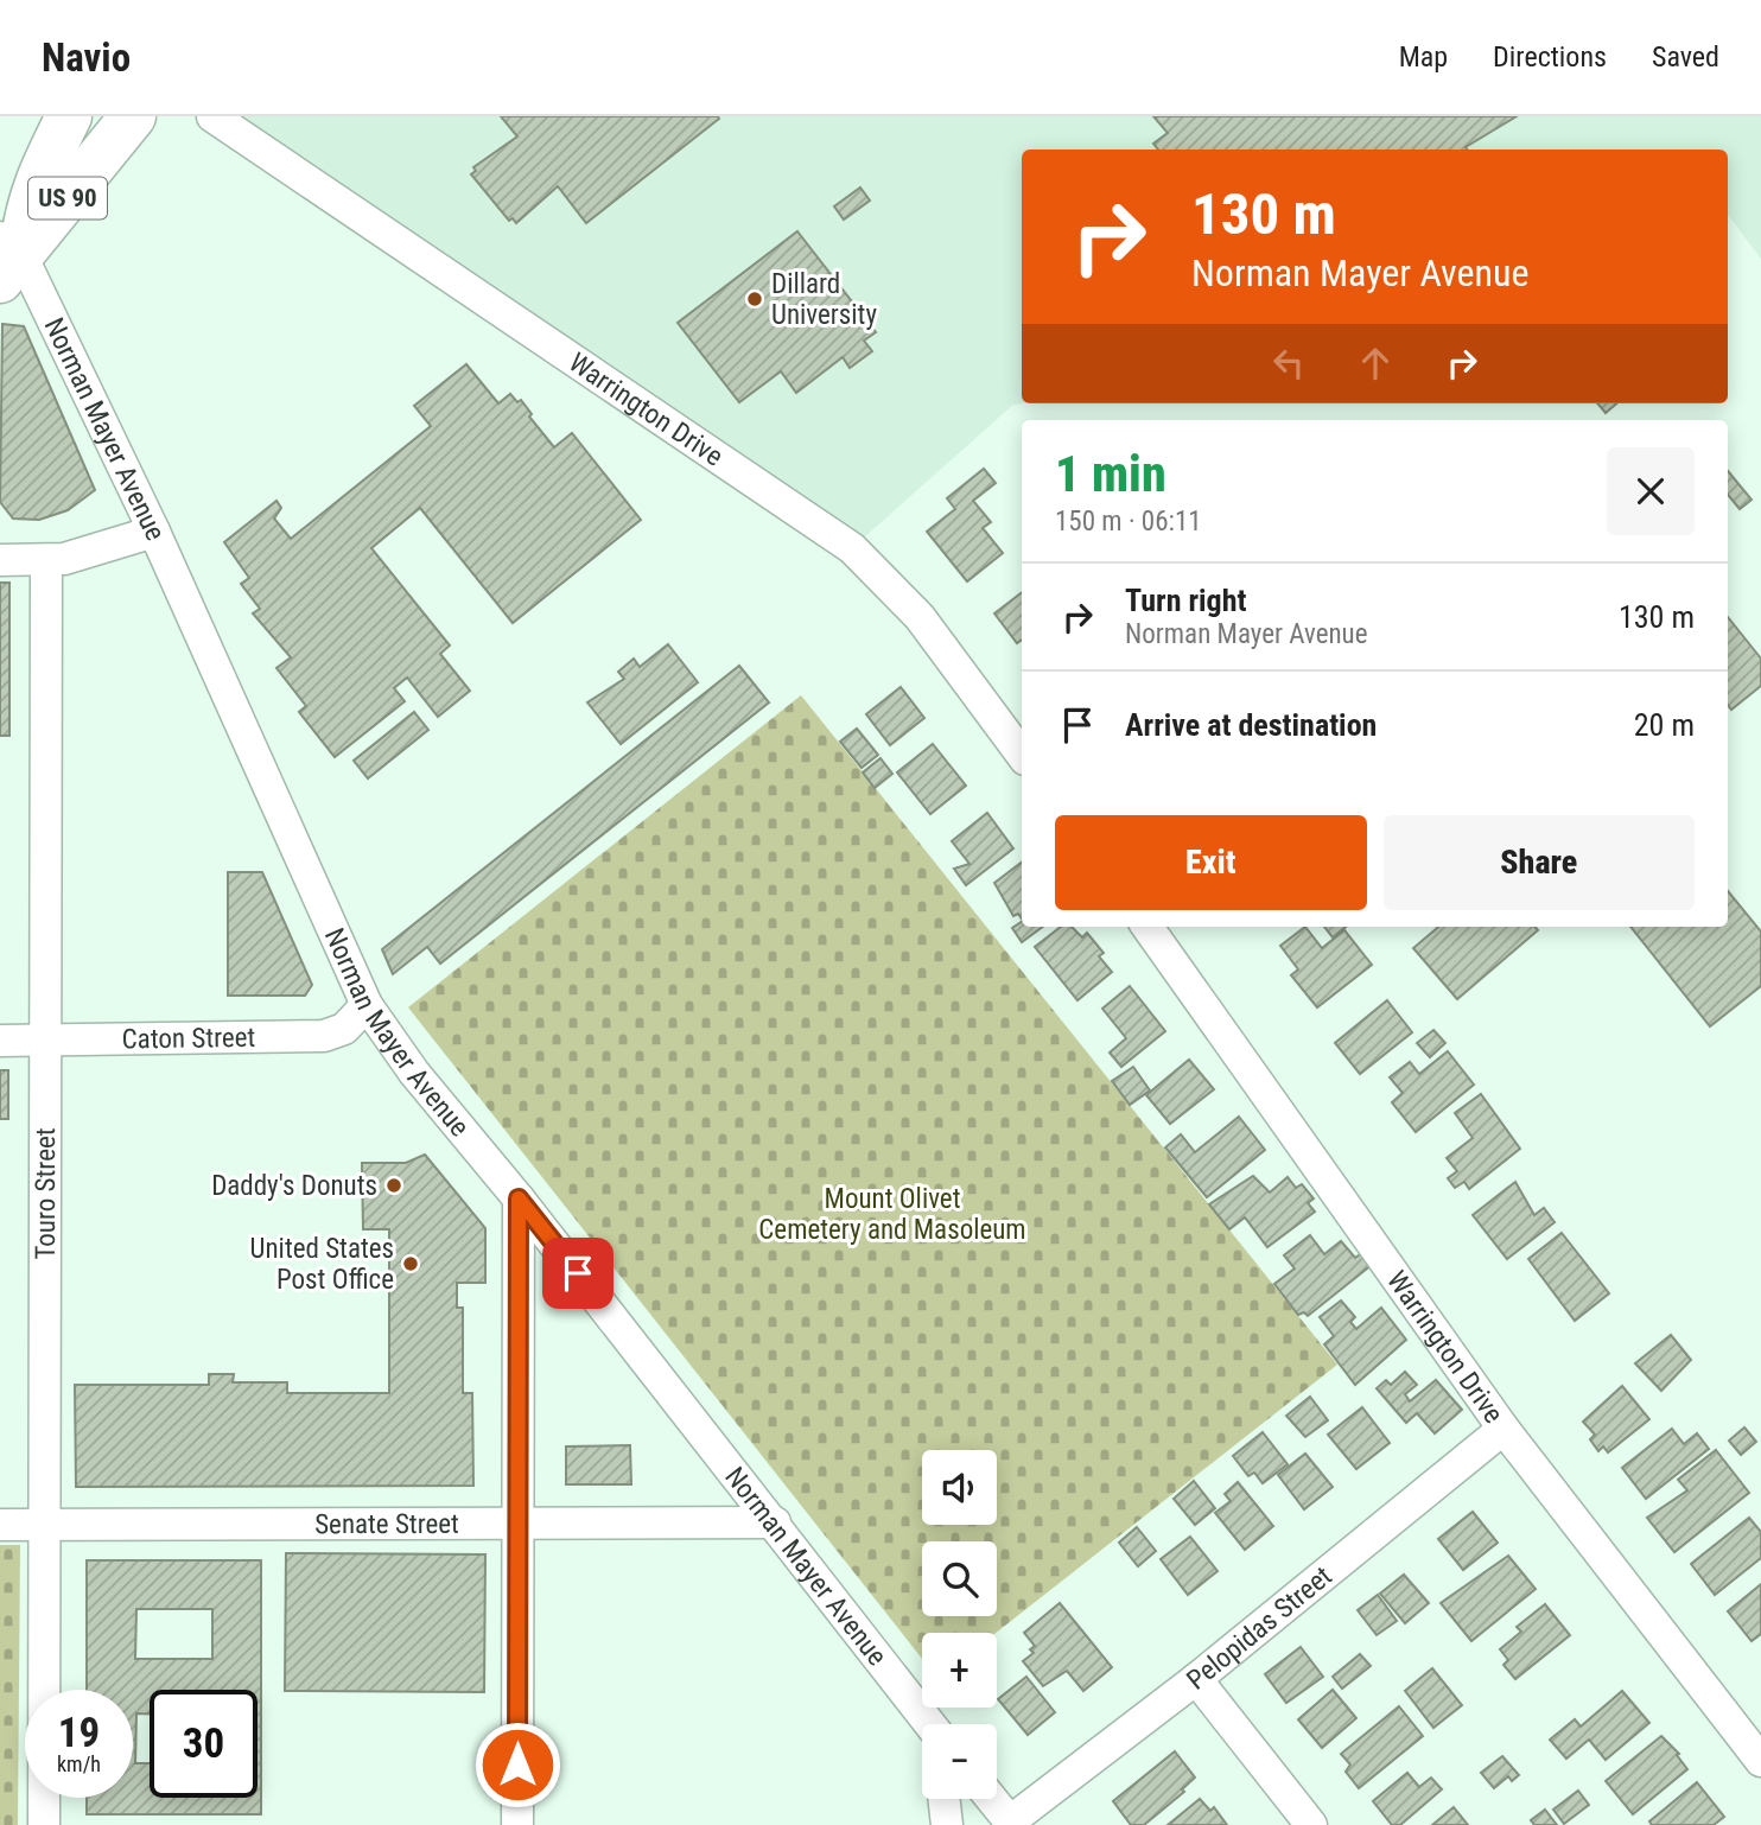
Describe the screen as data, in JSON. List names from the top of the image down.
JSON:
{
  "streets": {
    "main road": ["US 90"],
    "street": [
      "Warrington Drive",
      "Norman Mayer Avenue",
      "Caton Street",
      "Touro Street",
      "Senate Street",
      "Pelopidas Street"
    ]
  },
  "crossings": [
    ["US 90", "Norman Mayer Avenue"],
    ["Warrington Drive", "Pelopidas Street"],
    ["Norman Mayer Avenue", "Caton Street"],
    ["Norman Mayer Avenue", "Senate Street"],
    ["Caton Street", "Touro Street"],
    ["Touro Street", "Senate Street"]
  ],
  "parks": ["Mount Olivet Cemetery and Masoleum"],
  "places": ["Dillard University", "Daddy's Donuts", "United States Post Office"],
  "page": {
    "header": "Navio",
    "nav": ["Map", "Directions", "Saved"],
    "turn": ["130 m", "Norman Mayer Avenue"],
    "heading": ["1 min", "150 m · 06:11"],
    "list": [
      {
        "name": "Turn right",
        "note": "Norman Mayer Avenue",
        "value": "130 m"
      },
      {
        "name": "Arrive at destination",
        "value": "20 m"
      }
    ],
    "buttons": ["Exit", "Share"],
    "map_buttons": ["+", "−"],
    "speed": "19 km/h",
    "limit": "30"
  }
}
